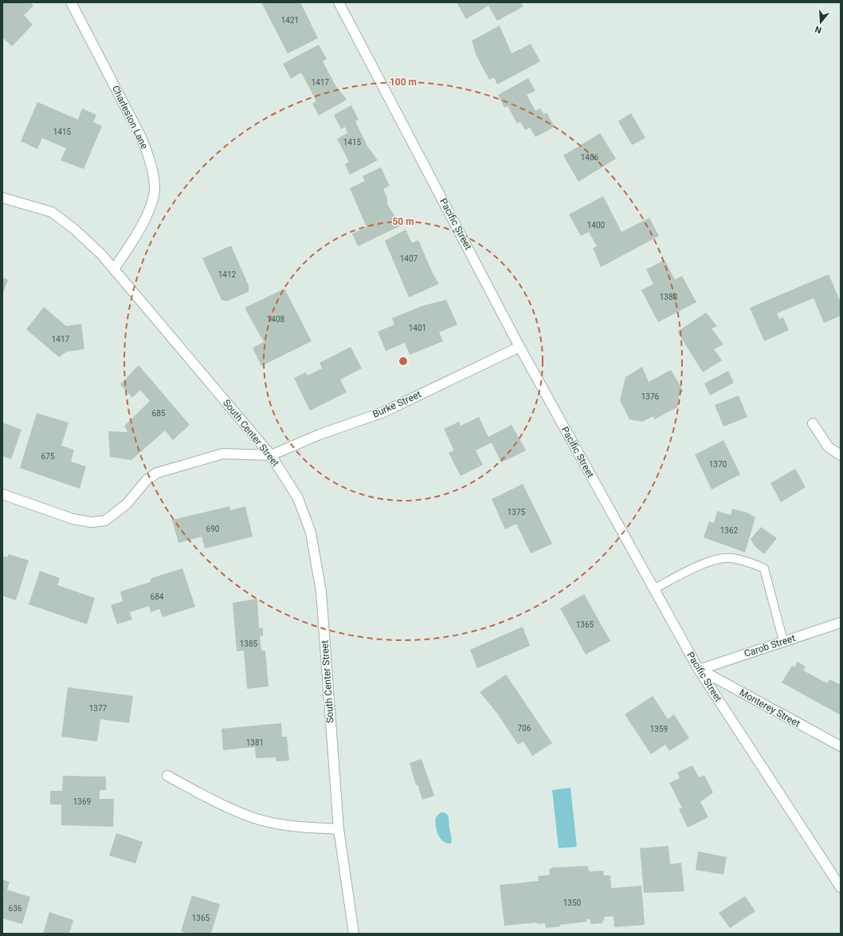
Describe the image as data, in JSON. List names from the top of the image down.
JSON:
{
  "streets": {
    "street": [
      "Charleston Lane",
      "Pacific Street",
      "Burke Street",
      "South Center Street",
      "Carob Street",
      "Monterey Street"
    ]
  },
  "crossings": [
    ["Charleston Lane", "South Center Street"],
    ["Pacific Street", "Burke Street"],
    ["Pacific Street", "Carob Street"],
    ["Pacific Street", "Monterey Street"],
    ["Burke Street", "South Center Street"],
    ["Carob Street", "Monterey Street"]
  ],
  "house_numbers": [
    "1421",
    "1417",
    "1415",
    "1415",
    "1406",
    "1400",
    "1407",
    "1412",
    "1380",
    "1408",
    "1401",
    "1417",
    "1376",
    "685",
    "675",
    "1370",
    "1375",
    "690",
    "1362",
    "684",
    "1365",
    "1385",
    "1377",
    "706",
    "1359",
    "1381",
    "1369",
    "1350",
    "636",
    "1365"
  ],
  "north": "bottom",
  "rings": ["100 m", "50 m"]
}
